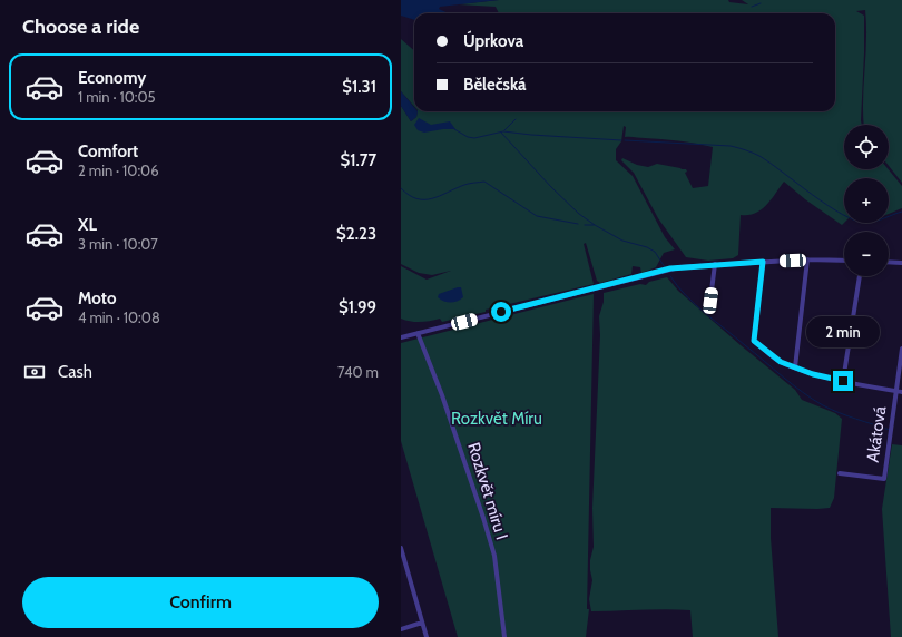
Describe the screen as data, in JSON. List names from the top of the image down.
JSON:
{
  "streets": {
    "street": ["Akátová", "Rozkvět míru I"]
  },
  "parks": ["Rozkvět Míru"],
  "page": {
    "heading": "Choose a ride",
    "banner": ["Úprkova", "Bělečská"],
    "list": [
      {
        "name": "Economy",
        "note": "1 min · 10:05",
        "value": "$1.31"
      },
      {
        "name": "Comfort",
        "note": "2 min · 10:06",
        "value": "$1.77"
      },
      {
        "name": "XL",
        "note": "3 min · 10:07",
        "value": "$2.23"
      },
      {
        "name": "Moto",
        "note": "4 min · 10:08",
        "value": "$1.99"
      }
    ],
    "map_buttons": ["+", "−"],
    "bubble": "2 min",
    "pay": ["Cash", "740 m"],
    "buttons": "Confirm"
  }
}
